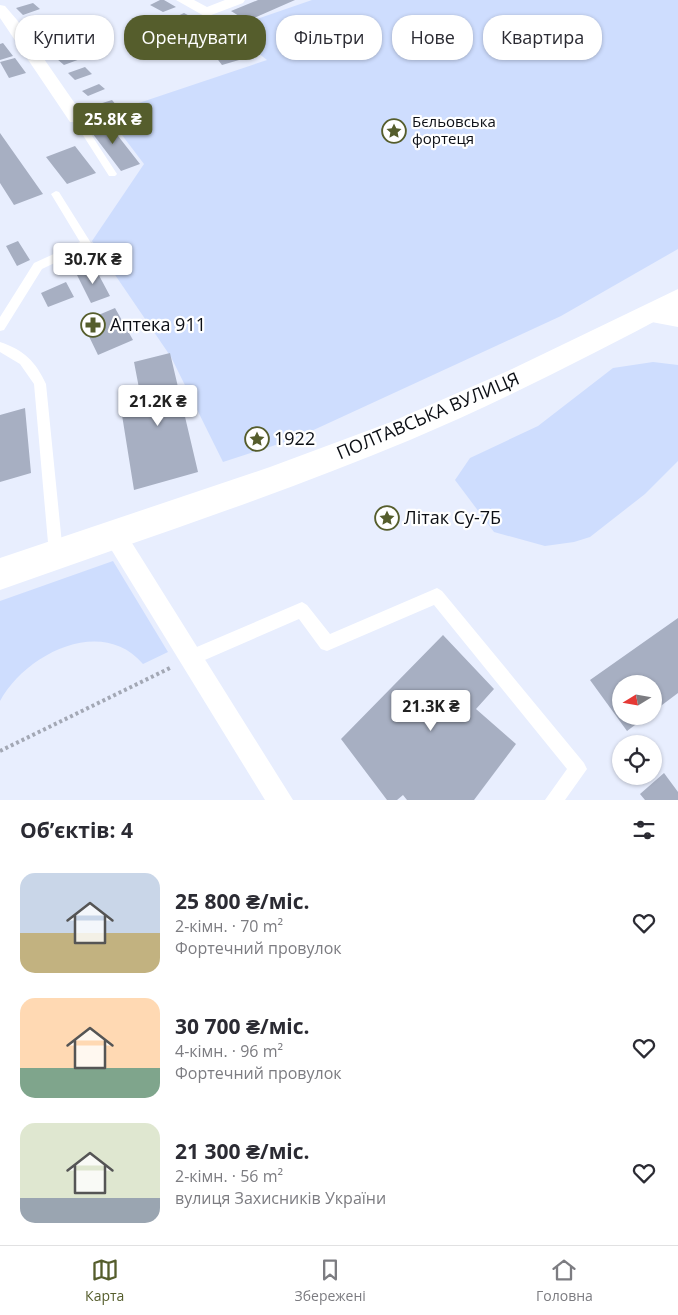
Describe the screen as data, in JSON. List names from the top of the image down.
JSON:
{
  "streets": {
    "highway": ["ПОЛТАВСЬКА ВУЛИЦЯ"]
  },
  "places": {
    "place": ["Бєльовська фортеця", "1922", "Літак Су-7Б"],
    "pharmacy": ["Аптека 911"]
  },
  "north": "left",
  "page": {
    "chip": [
      "Купити",
      "Орендувати",
      "Фільтри",
      "Нове",
      "Квартира"
    ],
    "price": [
      "25.8K ₴",
      "30.7K ₴",
      "21.2K ₴",
      "21.3K ₴"
    ],
    "heading": "Об’єктів: 4",
    "list": [
      {
        "name": "25 800 ₴/міс.",
        "note": "2-кімн. · 70 m² · Фортечний провулок"
      },
      {
        "name": "30 700 ₴/міс.",
        "note": "4-кімн. · 96 m² · Фортечний провулок"
      },
      {
        "name": "21 300 ₴/міс.",
        "note": "2-кімн. · 56 m² · вулиця Захисників України"
      }
    ],
    "tabs": ["Карта", "Збережені", "Головна"]
  }
}
